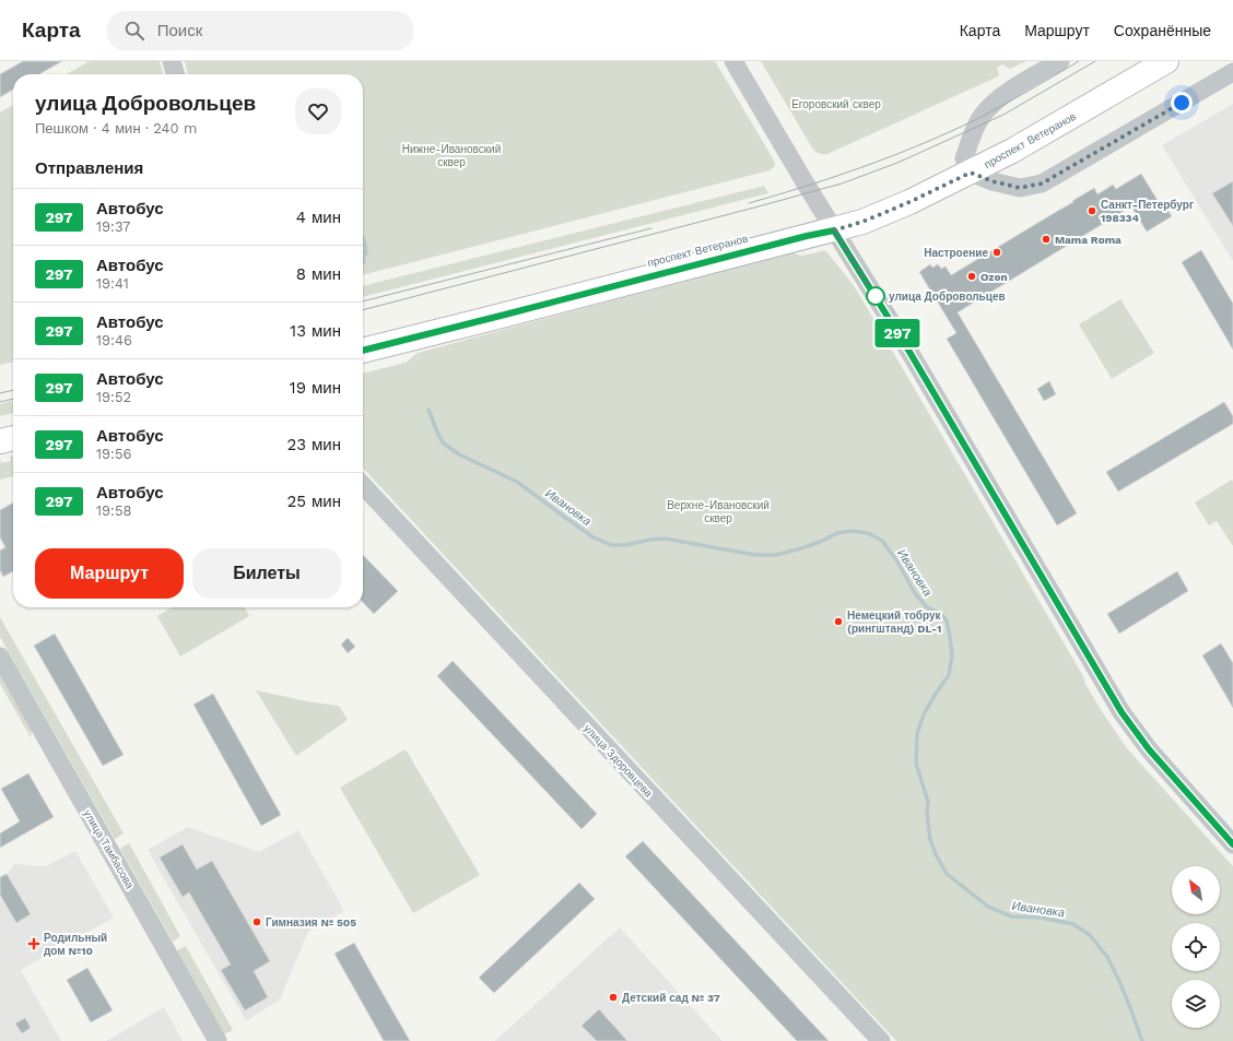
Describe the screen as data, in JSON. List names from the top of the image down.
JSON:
{
  "streets": {
    "main road": ["проспект Ветеранов"],
    "street": ["улица Здоровцева", "улица Тамбасова"]
  },
  "water": ["Ивановка"],
  "parks": ["Егоровский сквер", "Нижне-Ивановский сквер", "Верхне-Ивановский сквер"],
  "places": {
    "other": [
      "Санкт-Петербург 198334",
      "Mama Roma",
      "Настроение",
      "Ozon",
      "улица Добровольцев",
      "Немецкий тобрук (рингштанд) DL-1",
      "Гимназия № 505",
      "Детский сад № 37"
    ],
    "health": ["Родильный дом №10"]
  },
  "lines": ["bus line 297"],
  "north": "top left",
  "page": {
    "header": "Карта",
    "search": "Поиск",
    "nav": ["Карта", "Маршрут", "Сохранённые"],
    "on_map": "297",
    "heading": [
      ["улица Добровольцев", "Пешком · 4 мин · 240 m"],
      "Отправления"
    ],
    "list": [
      {
        "mark": "297",
        "name": "Автобус",
        "note": "19:37",
        "value": "4 мин"
      },
      {
        "mark": "297",
        "name": "Автобус",
        "note": "19:41",
        "value": "8 мин"
      },
      {
        "mark": "297",
        "name": "Автобус",
        "note": "19:46",
        "value": "13 мин"
      },
      {
        "mark": "297",
        "name": "Автобус",
        "note": "19:52",
        "value": "19 мин"
      },
      {
        "mark": "297",
        "name": "Автобус",
        "note": "19:56",
        "value": "23 мин"
      },
      {
        "mark": "297",
        "name": "Автобус",
        "note": "19:58",
        "value": "25 мин"
      }
    ],
    "buttons": ["Маршрут", "Билеты"]
  }
}
